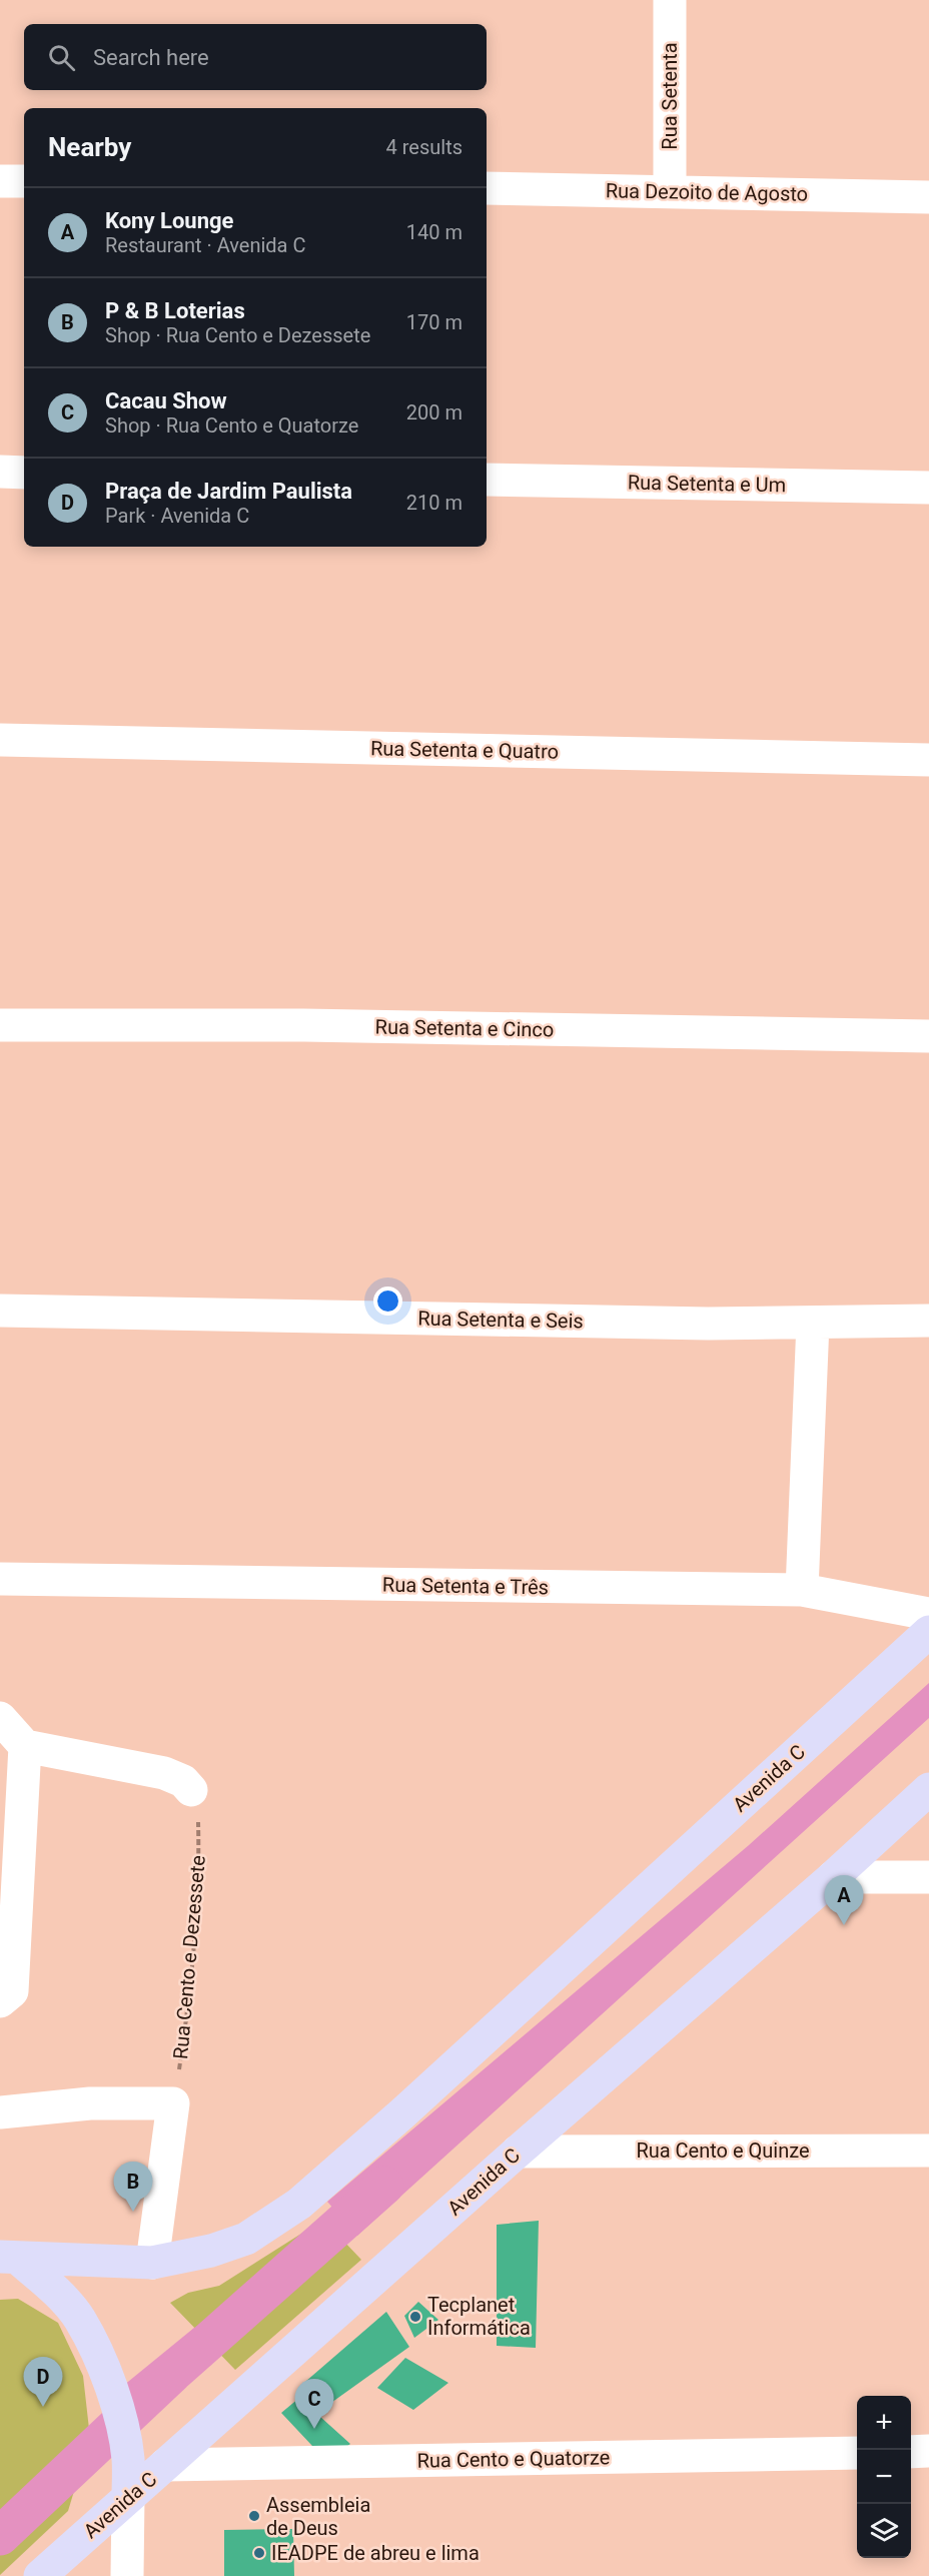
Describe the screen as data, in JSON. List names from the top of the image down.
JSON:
{
  "streets": {
    "main road": ["Avenida C"],
    "street": [
      "Rua Setenta",
      "Rua Dezoito de Agosto",
      "Rua Setenta e Um",
      "Rua Setenta e Quatro",
      "Rua Setenta e Cinco",
      "Rua Setenta e Seis",
      "Rua Setenta e Três",
      "Rua Cento e Quinze",
      "Rua Cento e Quatorze"
    ],
    "path": ["Rua Cento e Dezessete"]
  },
  "crossings": [
    ["Rua Setenta", "Rua Dezoito de Agosto"],
    ["Avenida C", "Rua Cento e Quinze"],
    ["Avenida C", "Rua Cento e Quatorze"]
  ],
  "places": ["Tecplanet Informática", "Assembleia de Deus", "IEADPE de abreu e lima"],
  "page": {
    "search": "Search here",
    "heading": ["Nearby", "4 results"],
    "list": [
      {
        "mark": "A",
        "name": "Kony Lounge",
        "note": "Restaurant · Avenida C",
        "value": "140 m"
      },
      {
        "mark": "B",
        "name": "P & B Loterias",
        "note": "Shop · Rua Cento e Dezessete",
        "value": "170 m"
      },
      {
        "mark": "C",
        "name": "Cacau Show",
        "note": "Shop · Rua Cento e Quatorze",
        "value": "200 m"
      },
      {
        "mark": "D",
        "name": "Praça de Jardim Paulista",
        "note": "Park · Avenida C",
        "value": "210 m"
      }
    ],
    "pins": [
      "A",
      "B",
      "D",
      "C"
    ],
    "map_buttons": ["+", "−"]
  }
}
